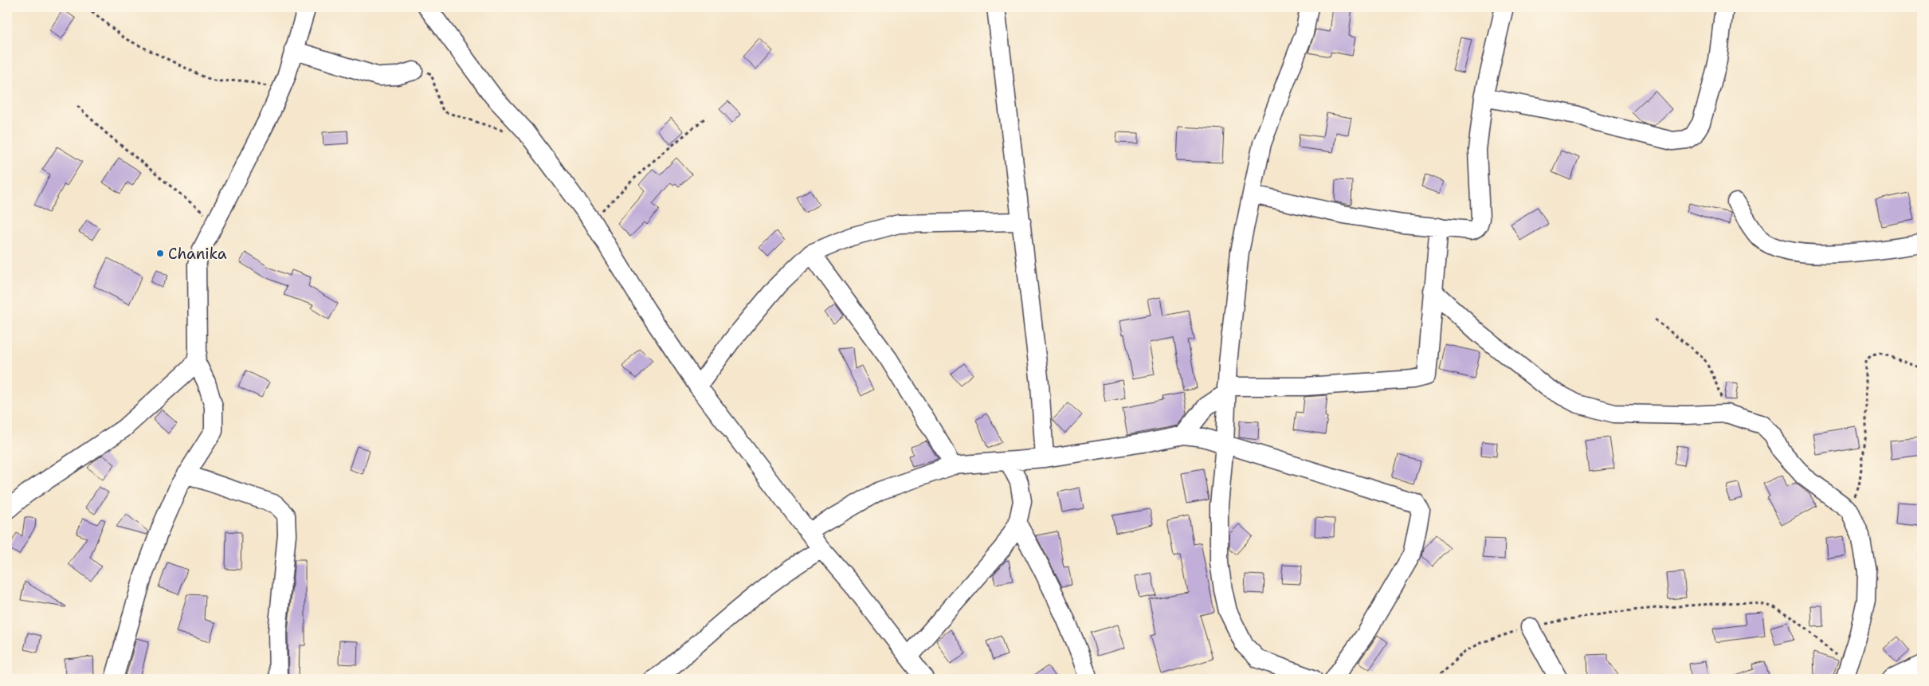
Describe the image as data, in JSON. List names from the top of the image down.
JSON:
{
  "places": ["Chanika"]
}
